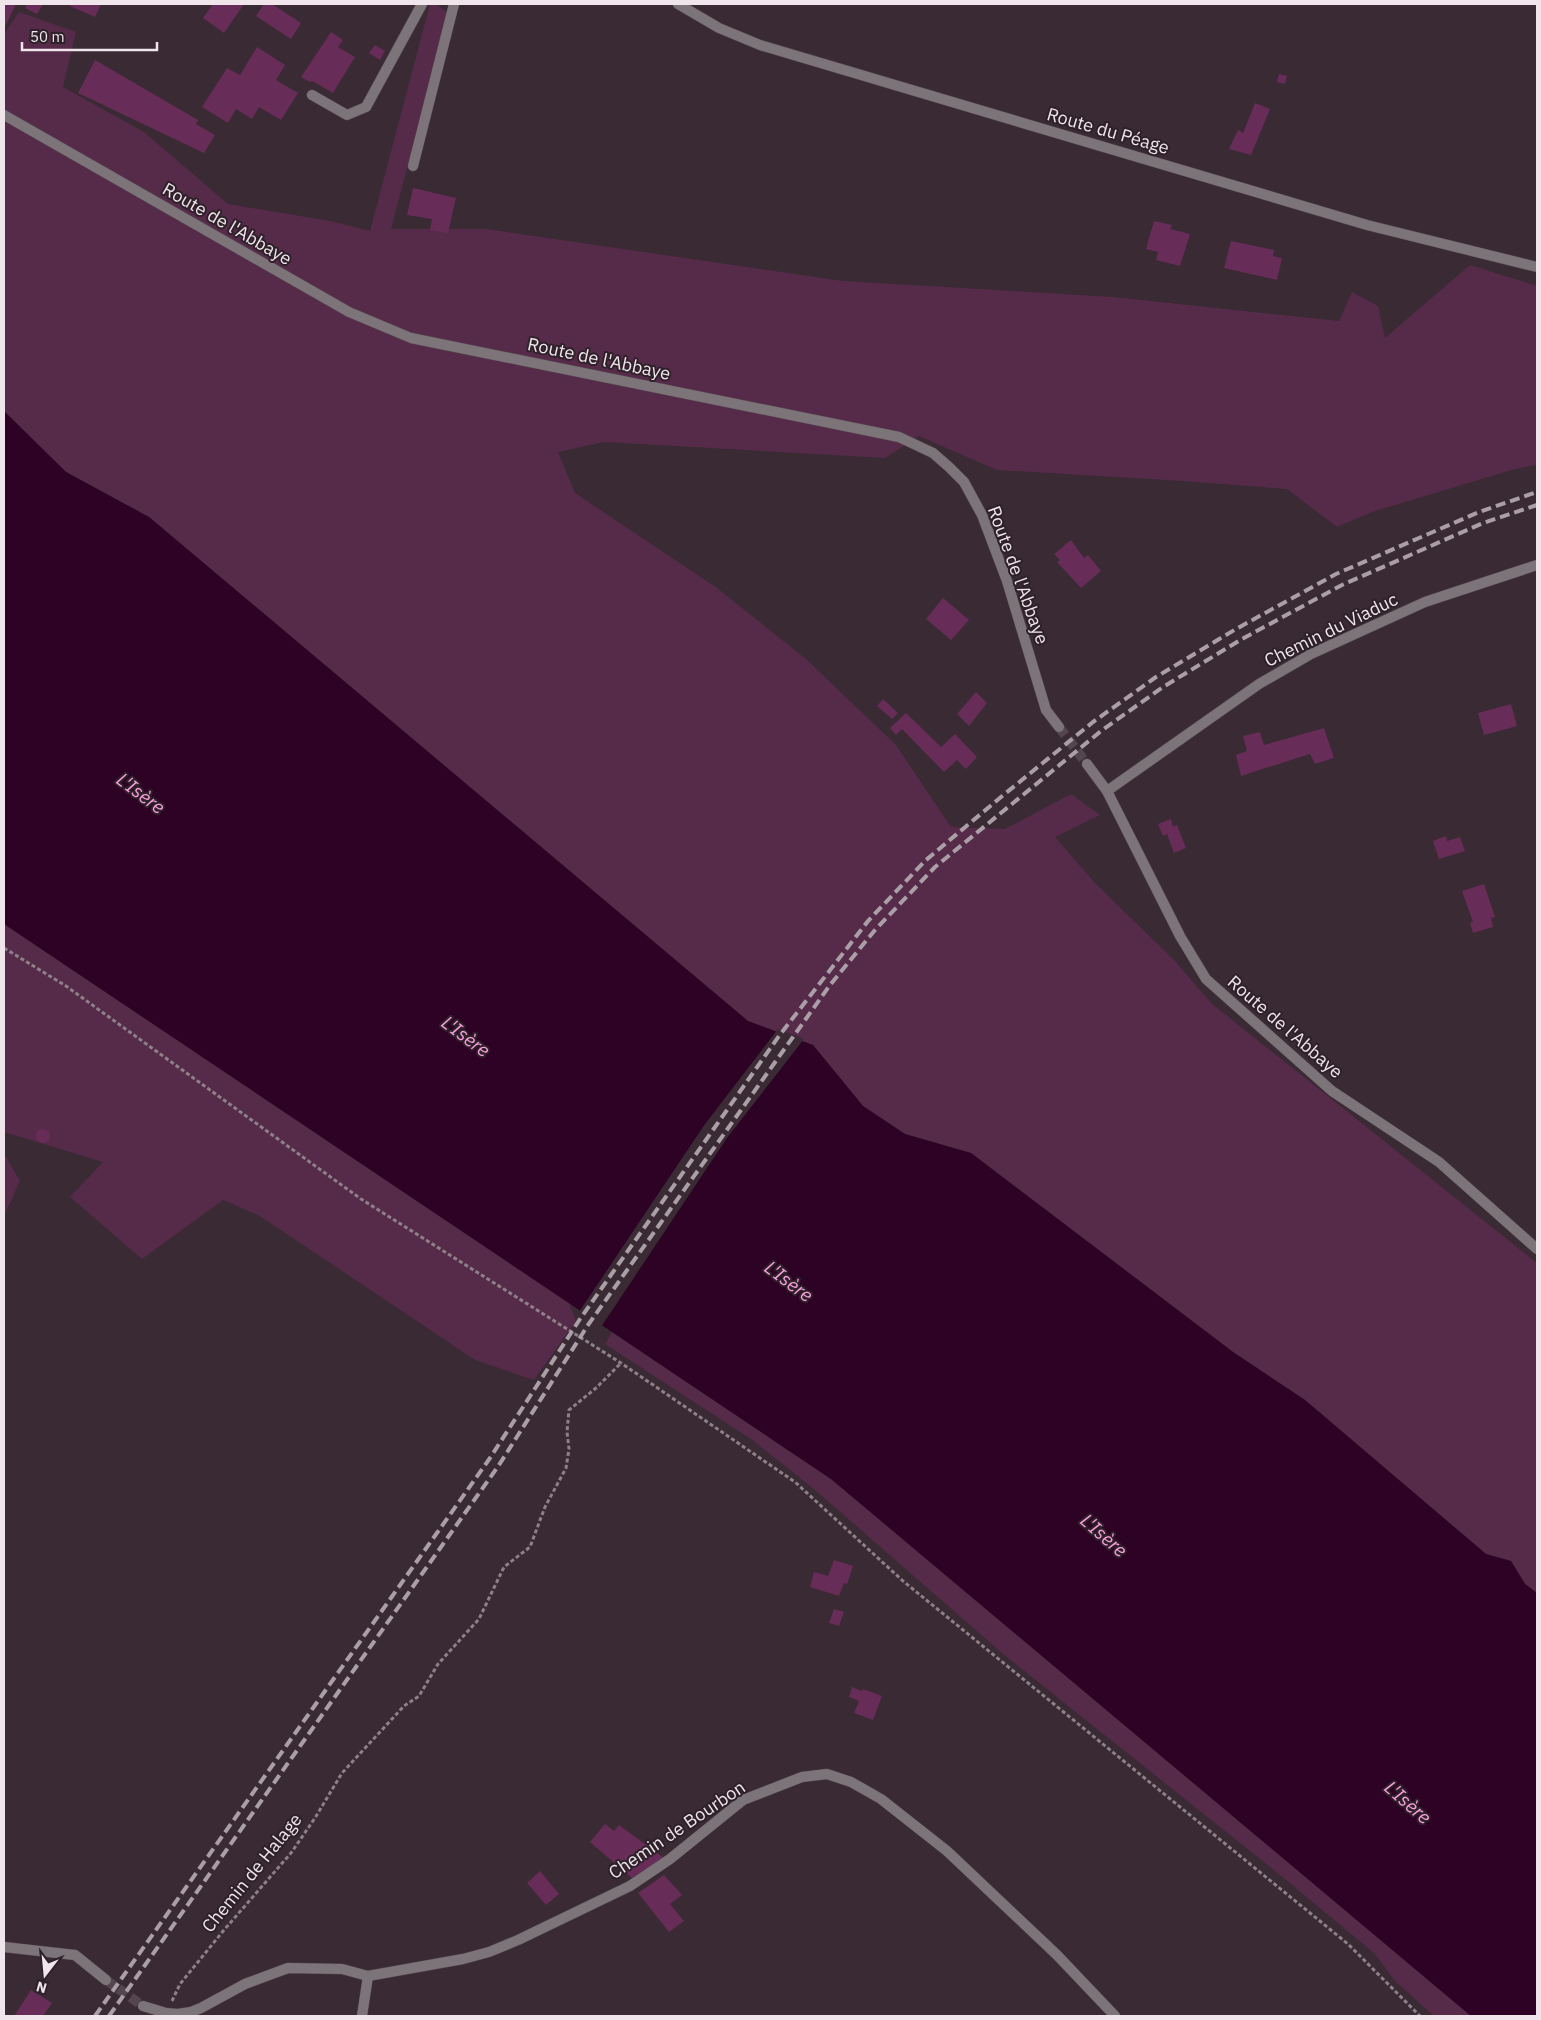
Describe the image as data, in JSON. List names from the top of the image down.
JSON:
{
  "streets": {
    "street": [
      "Route du Péage",
      "Route de l'Abbaye",
      "Chemin du Viaduc",
      "Chemin de Bourbon"
    ],
    "path": ["Chemin de Halage"]
  },
  "crossings": [
    ["Route de l'Abbaye", "Chemin du Viaduc"]
  ],
  "water": ["L'Isère"],
  "scale_bar": "50 m",
  "north": "bottom"
}
